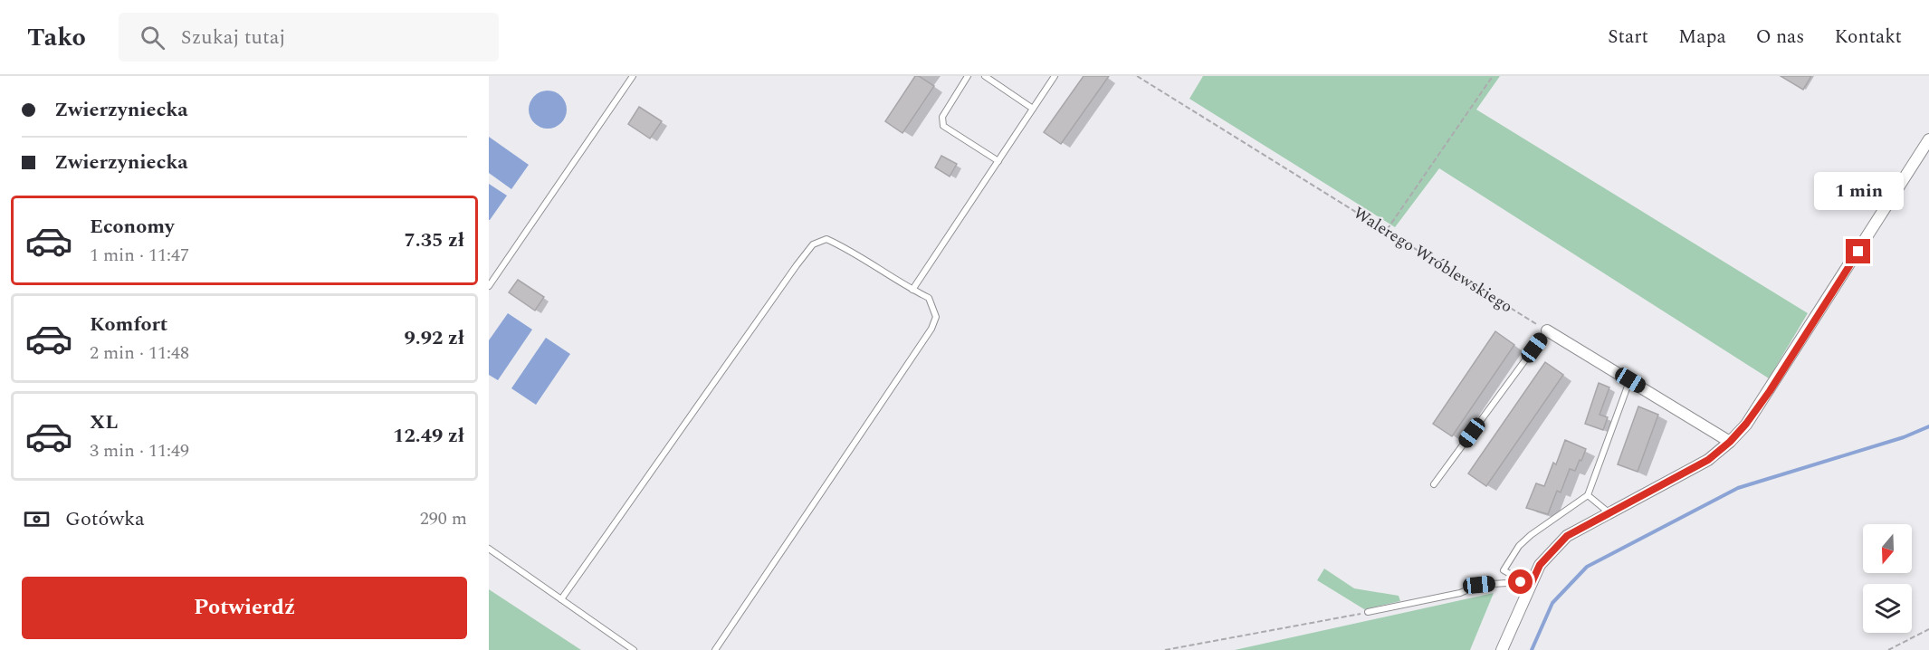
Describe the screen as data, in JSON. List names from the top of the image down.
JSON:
{
  "streets": {
    "path": ["Walerego Wróblewskiego"]
  },
  "north": "bottom",
  "page": {
    "header": "Tako",
    "search": "Szukaj tutaj",
    "nav": [
      "Start",
      "Mapa",
      "O nas",
      "Kontakt"
    ],
    "banner": ["Zwierzyniecka", "Zwierzyniecka"],
    "bubble": "1 min",
    "list": [
      {
        "name": "Economy",
        "note": "1 min · 11:47",
        "value": "7.35 zł"
      },
      {
        "name": "Komfort",
        "note": "2 min · 11:48",
        "value": "9.92 zł"
      },
      {
        "name": "XL",
        "note": "3 min · 11:49",
        "value": "12.49 zł"
      }
    ],
    "pay": ["Gotówka", "290 m"],
    "buttons": "Potwierdź"
  }
}
